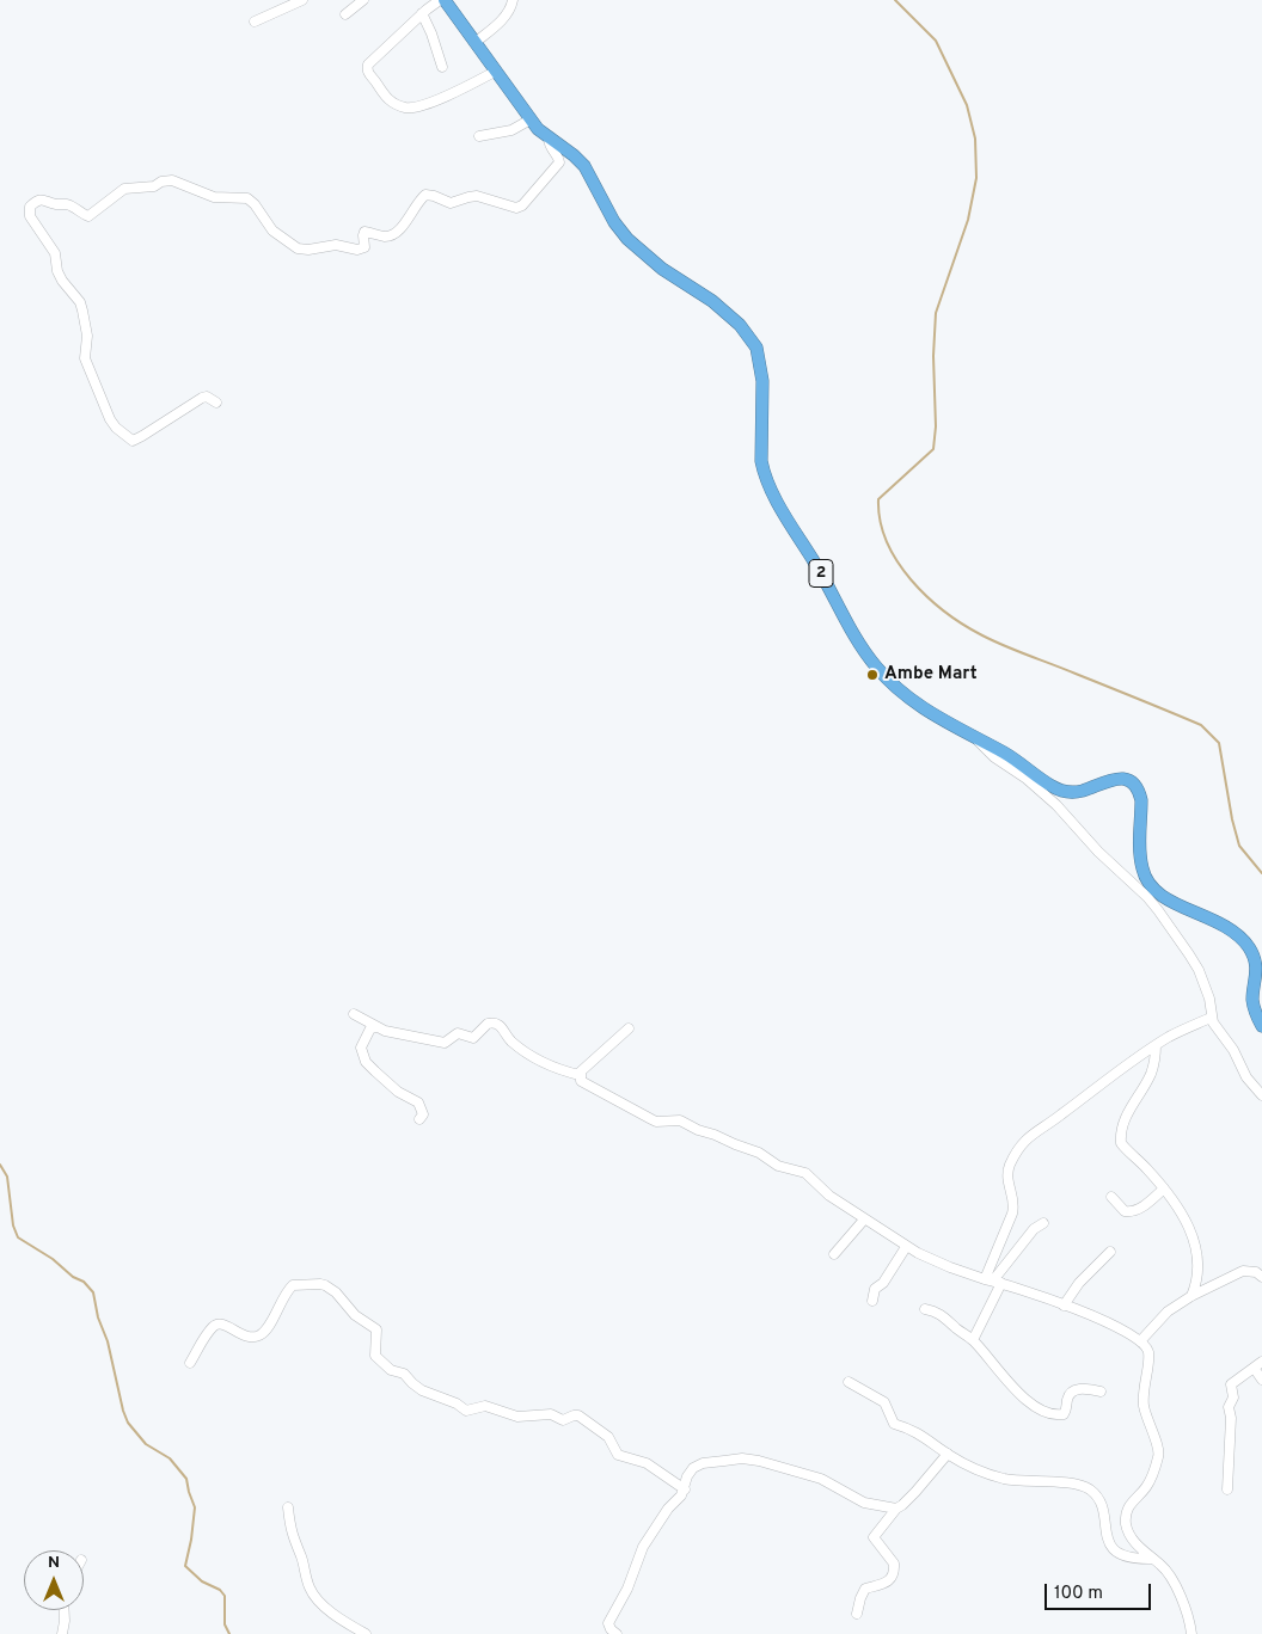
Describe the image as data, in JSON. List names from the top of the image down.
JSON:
{
  "streets": {
    "highway": ["2"]
  },
  "places": ["Ambe Mart"],
  "scale_bar": "100 m",
  "north": "top"
}
